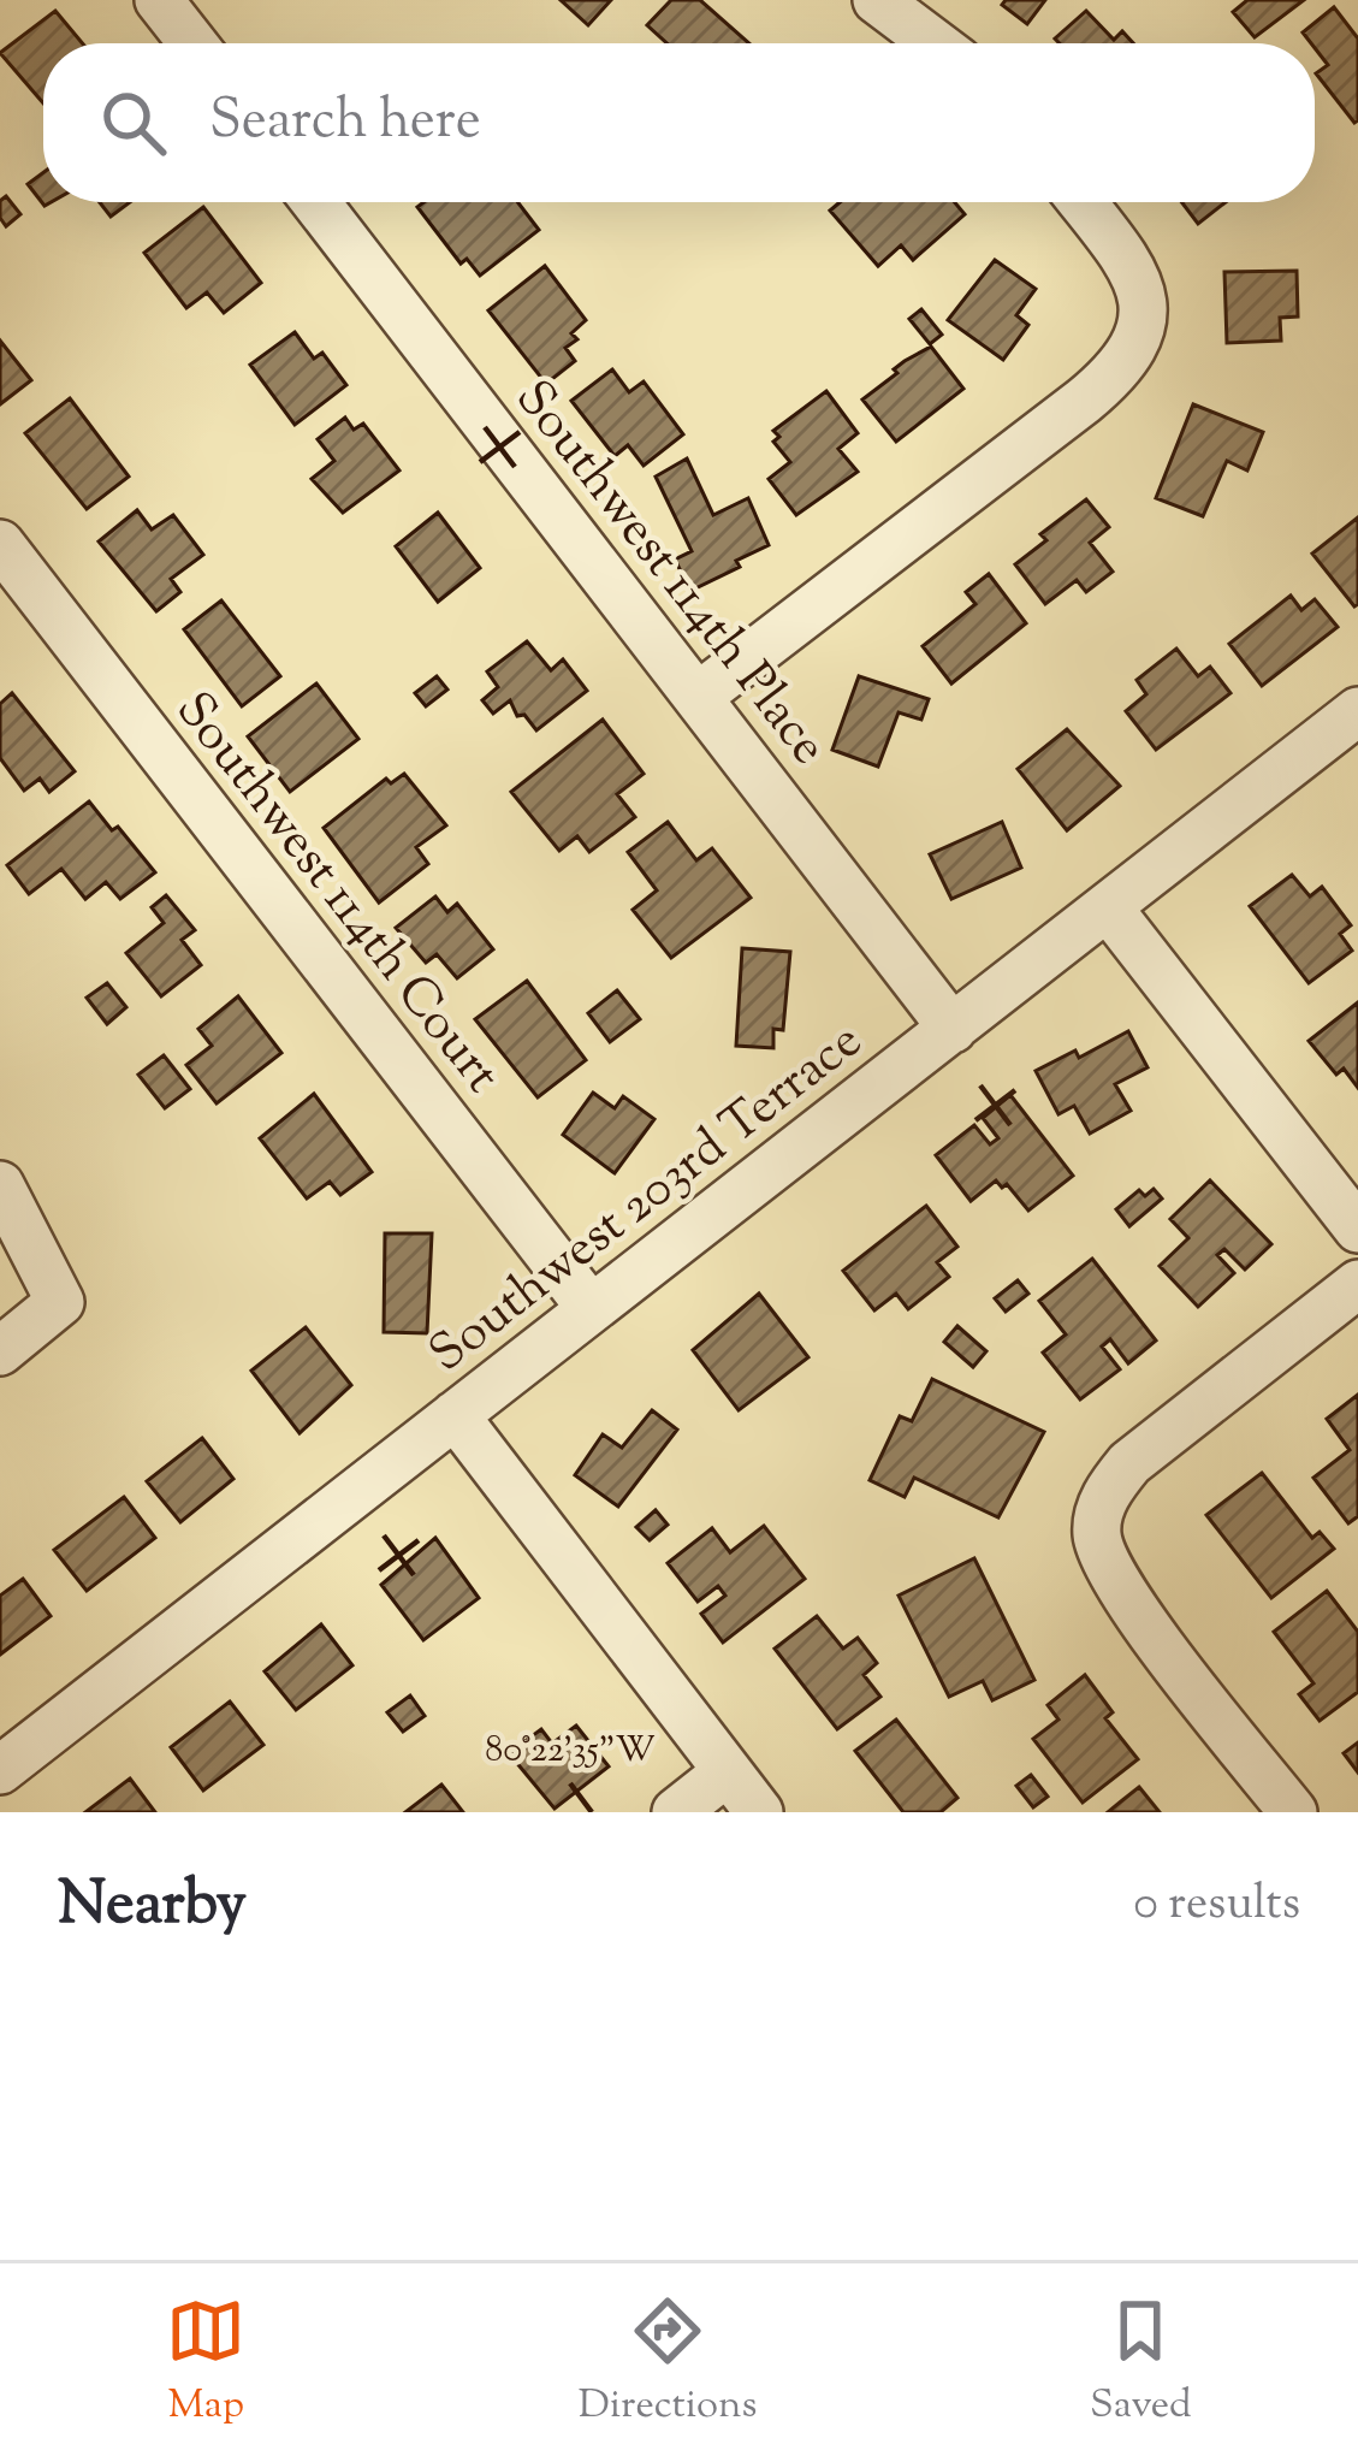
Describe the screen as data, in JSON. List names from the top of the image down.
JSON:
{
  "streets": {
    "street": ["Southwest 114th Place", "Southwest 114th Court", "Southwest 203rd Terrace"]
  },
  "crossings": [
    ["Southwest 114th Place", "Southwest 203rd Terrace"],
    ["Southwest 114th Court", "Southwest 203rd Terrace"]
  ],
  "page": {
    "search": "Search here",
    "heading": ["Nearby", "0 results"],
    "nav": ["Map", "Directions", "Saved"]
  },
  "coordinates": ["80°22'35\"W"]
}
